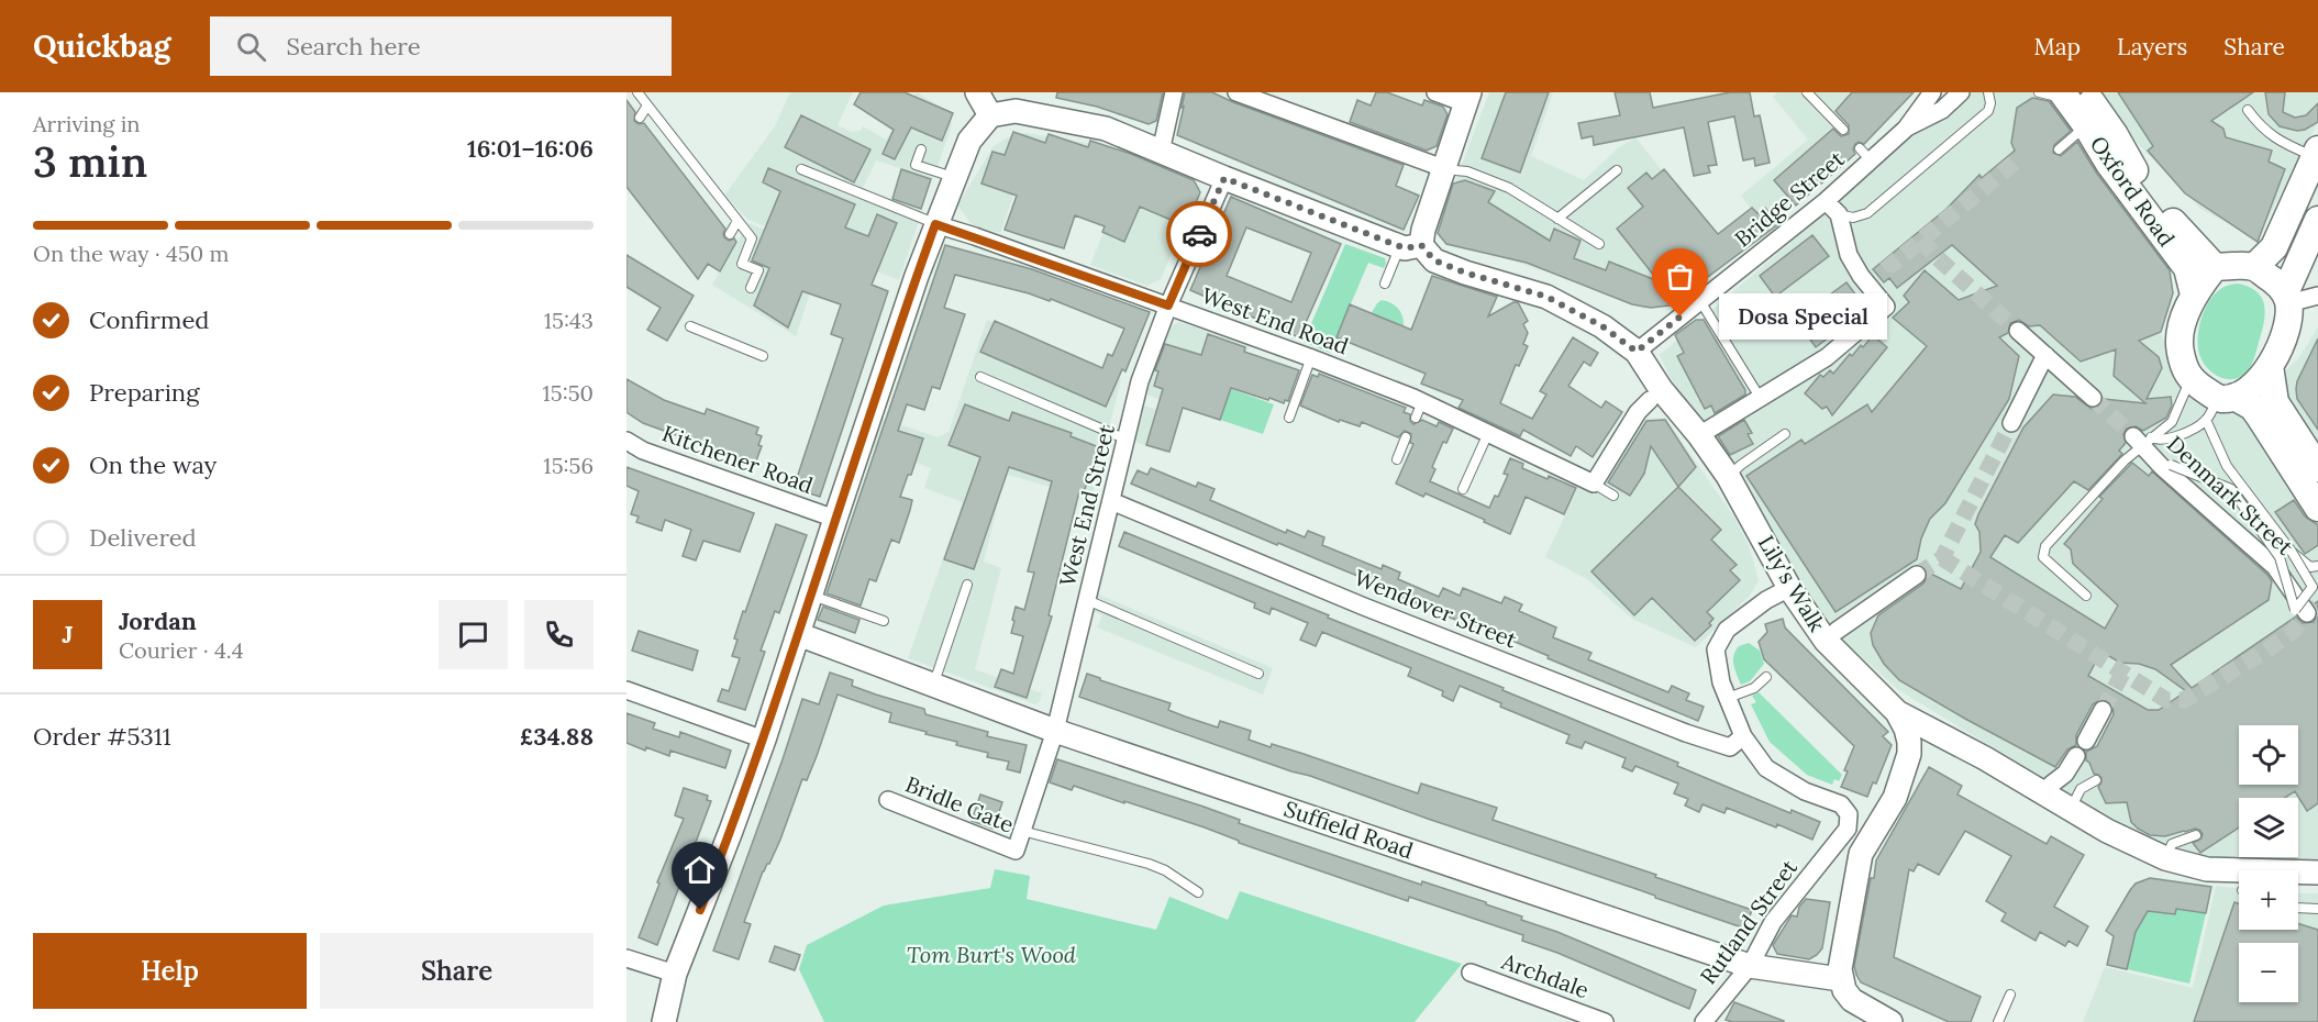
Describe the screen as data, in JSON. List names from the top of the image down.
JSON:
{
  "streets": {
    "main road": ["Oxford Road"],
    "street": [
      "Bridge Street",
      "West End Road",
      "Kitchener Road",
      "Denmark Street",
      "West End Street",
      "Lily's Walk",
      "Wendover Street",
      "Bridle Gate",
      "Suffield Road",
      "Rutland Street",
      "Archdale"
    ]
  },
  "crossings": [
    ["Bridge Street", "Lily's Walk"],
    ["West End Road", "West End Street"],
    ["West End Street", "Wendover Street"],
    ["West End Street", "Bridle Gate"],
    ["West End Street", "Suffield Road"],
    ["Lily's Walk", "Rutland Street"],
    ["Wendover Street", "Rutland Street"],
    ["Suffield Road", "Rutland Street"]
  ],
  "parks": ["Tom Burt's Wood"],
  "places": ["Dosa Special"],
  "page": {
    "header": "Quickbag",
    "search": "Search here",
    "nav": ["Map", "Layers", "Share"],
    "heading": ["3 min", "Arriving in", "16:01–16:06"],
    "panel": [
      "Jordan",
      "Courier · 4.4",
      "Order #5311",
      "£34.88"
    ],
    "bar": "On the way · 450 m",
    "list": [
      ["Confirmed", "15:43"],
      ["Preparing", "15:50"],
      ["On the way", "15:56"],
      "Delivered"
    ],
    "bubble": "Dosa Special",
    "round": "J",
    "map_buttons": ["+", "−"],
    "buttons": ["Help", "Share"]
  }
}
